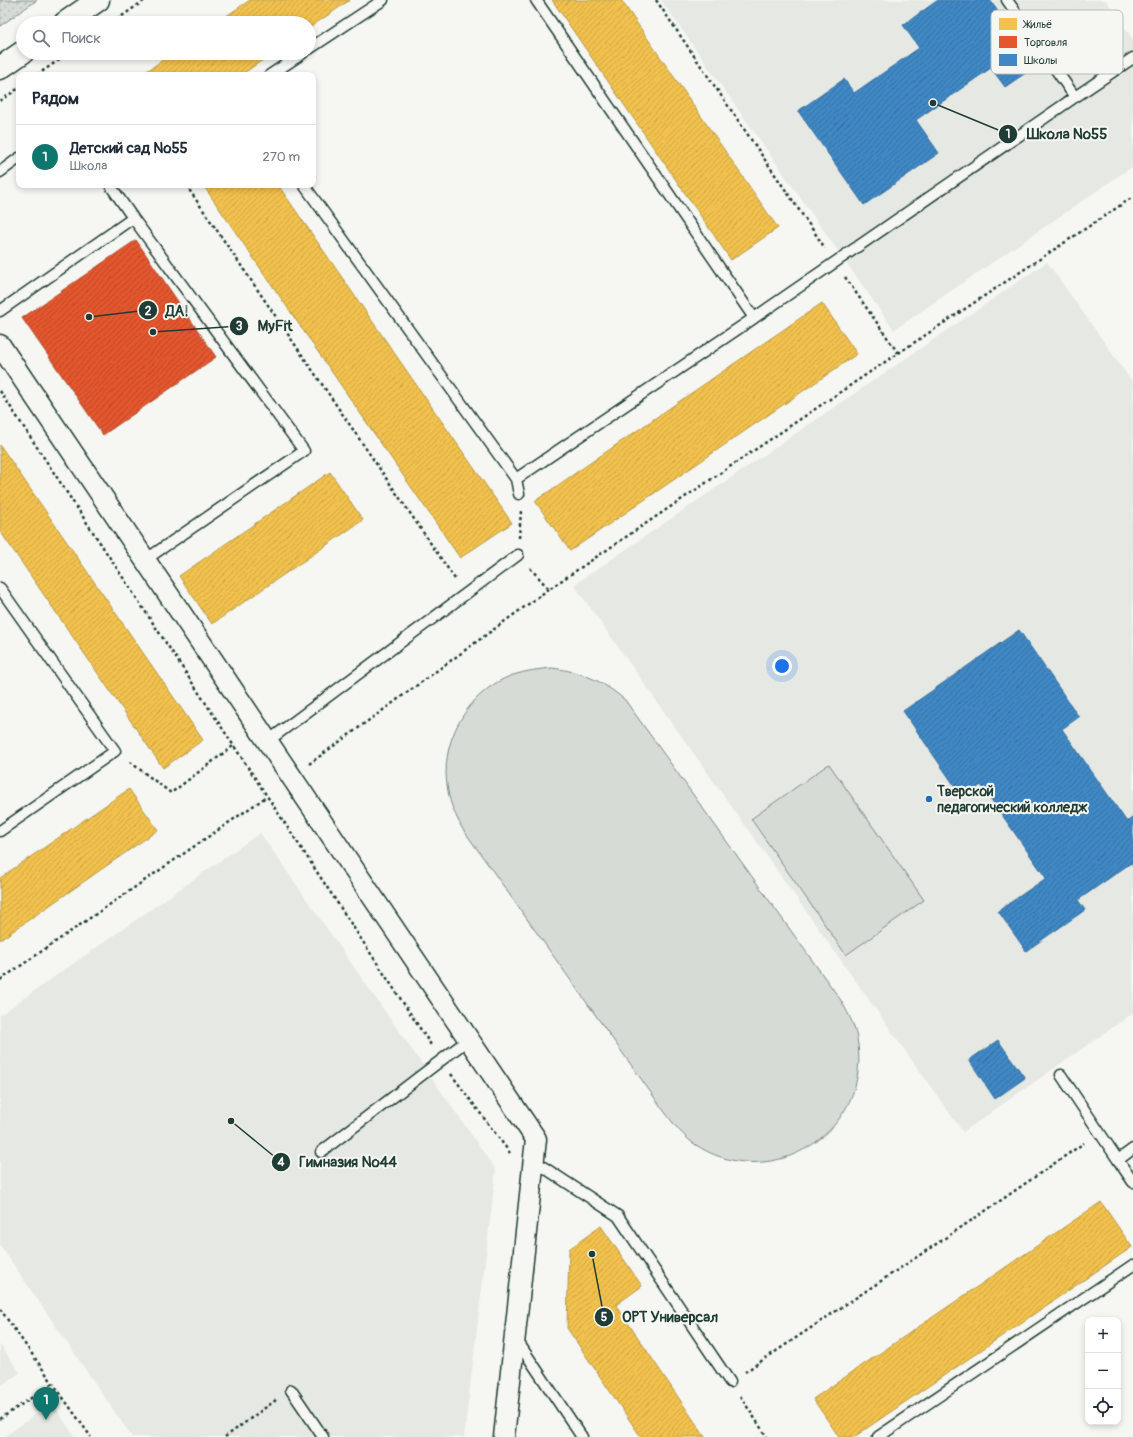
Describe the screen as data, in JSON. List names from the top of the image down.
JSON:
{
  "places": [
    "Школа №55",
    "ДА!",
    "MyFit",
    "Тверской педагогический колледж",
    "Гимназия №44",
    "ОРТ Универсал"
  ],
  "legend": ["Жильё", "Торговля", "Школы"],
  "page": {
    "search": "Поиск",
    "heading": "Рядом",
    "list": [
      {
        "mark": "1",
        "name": "Детский сад №55",
        "note": "Школа",
        "value": "270 m"
      }
    ],
    "map_buttons": ["+", "−"],
    "pins": "1"
  }
}
